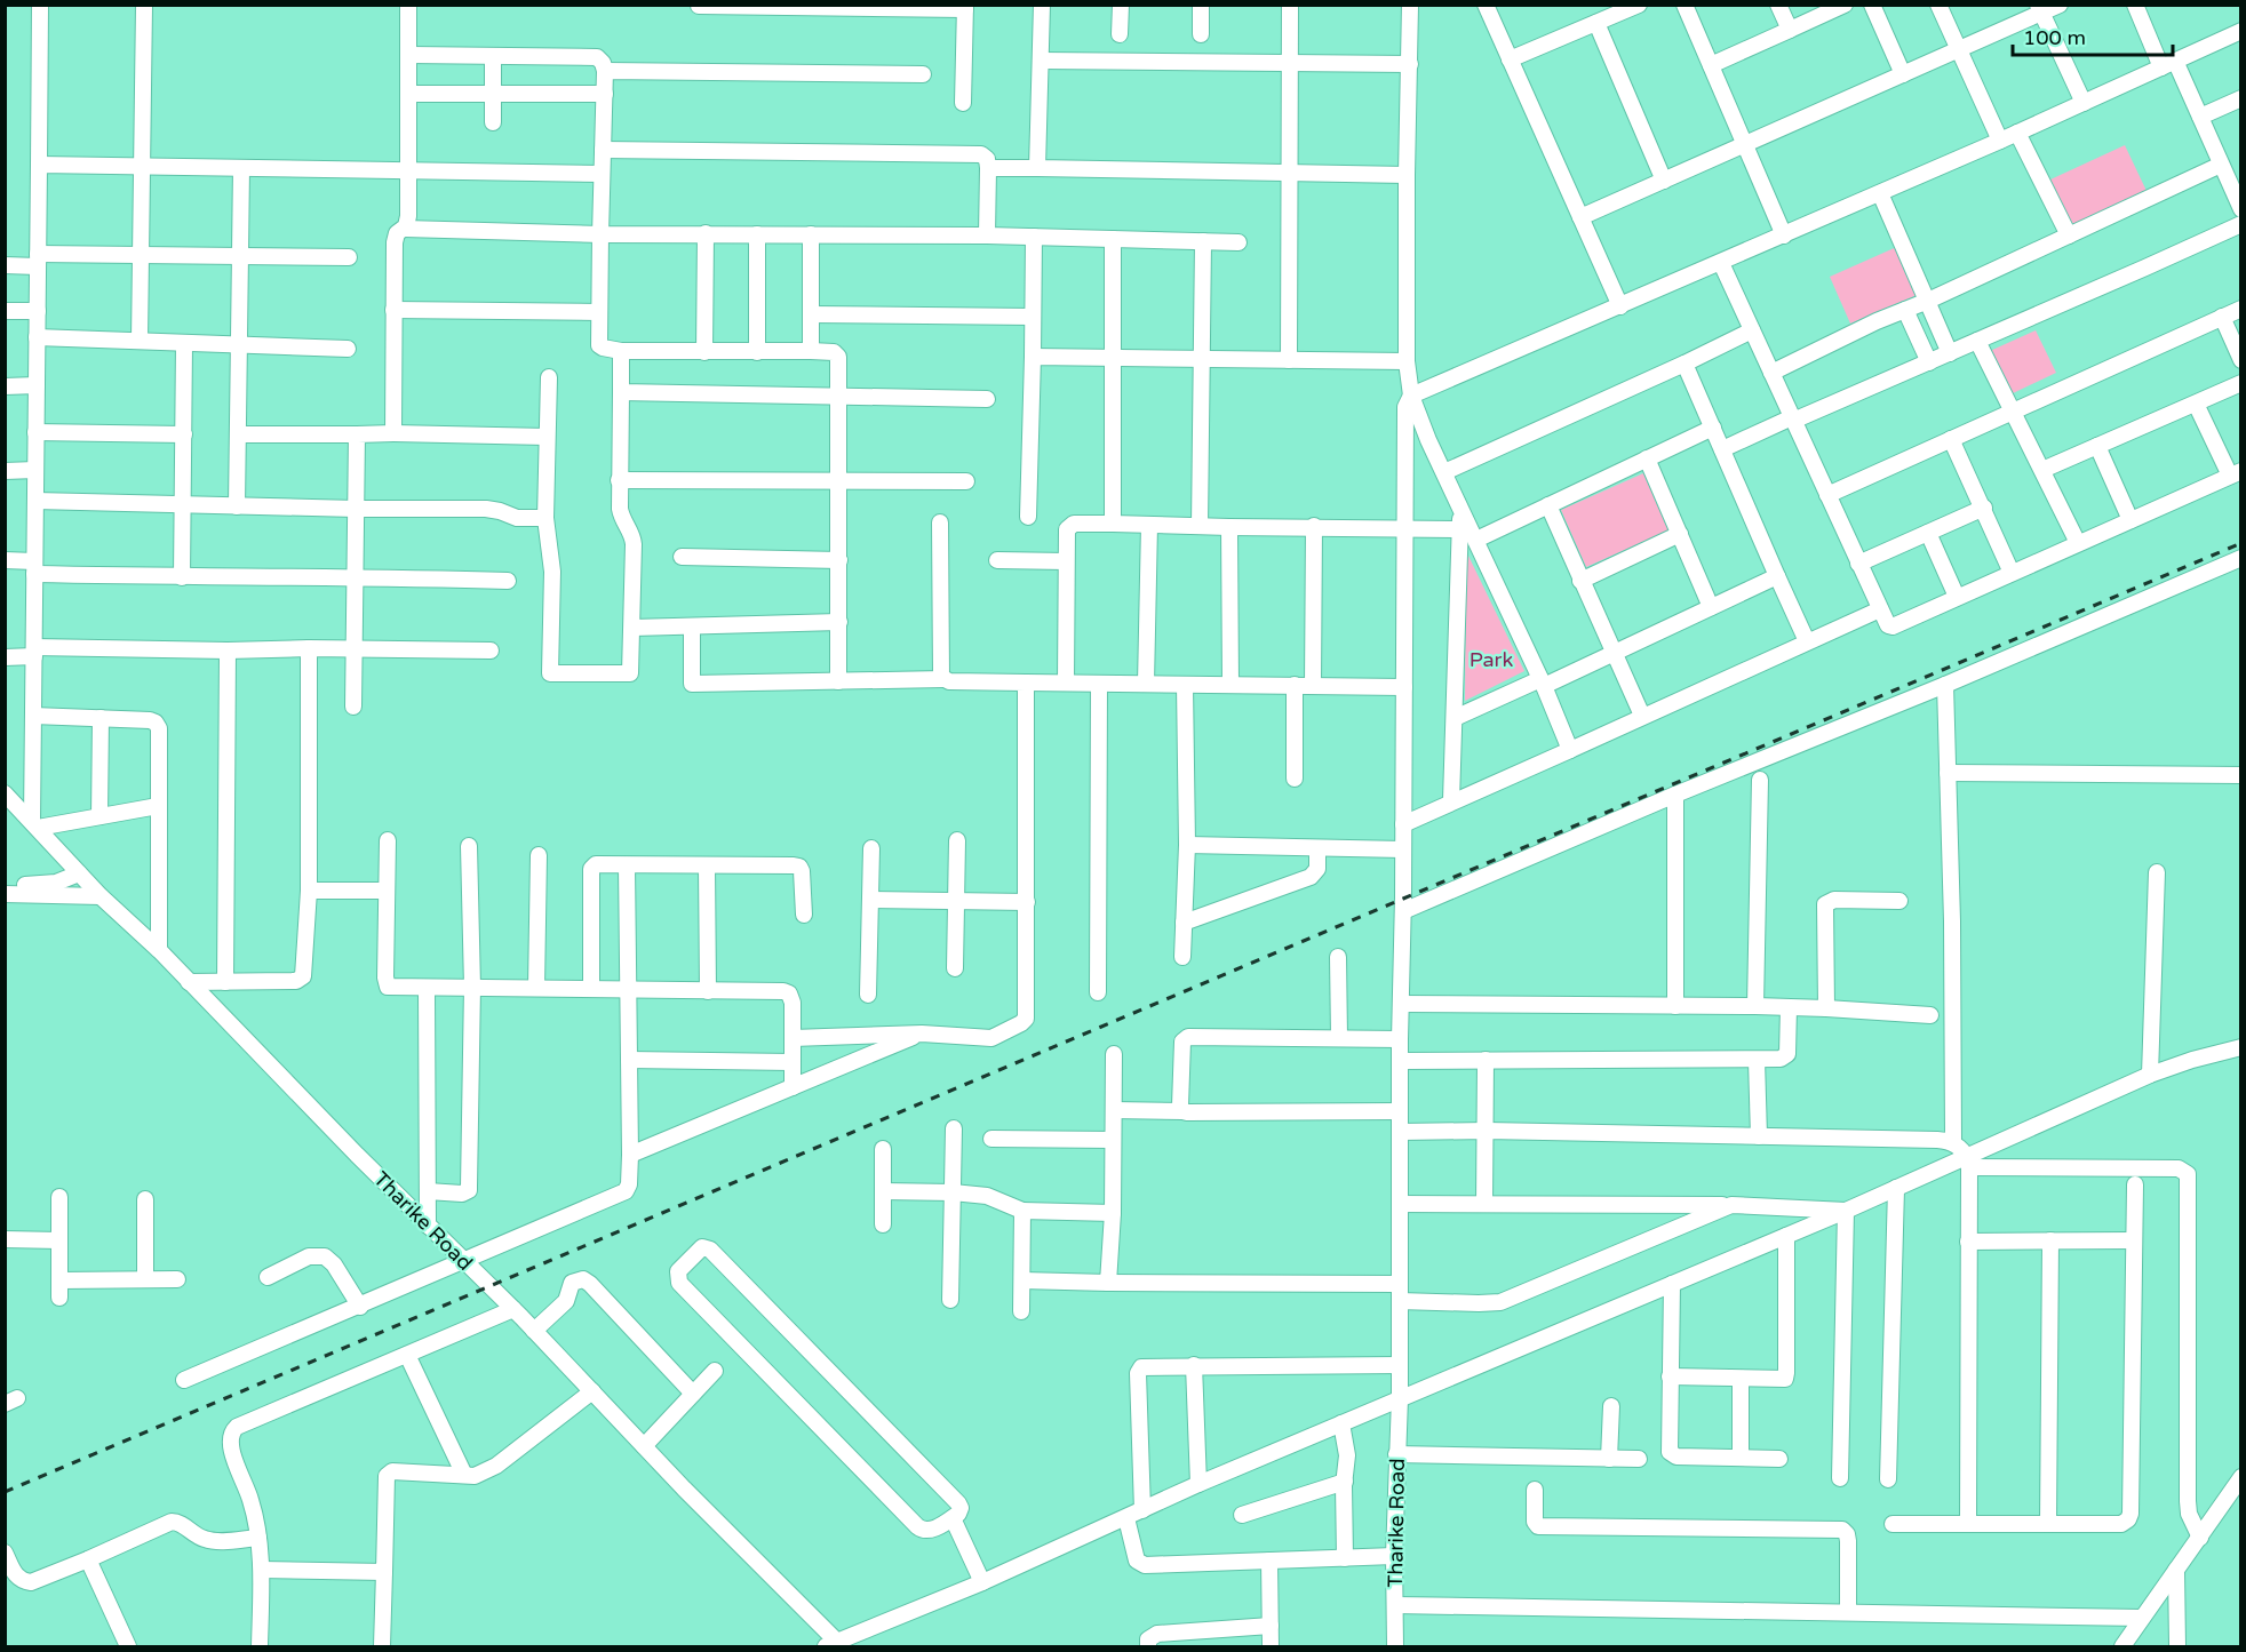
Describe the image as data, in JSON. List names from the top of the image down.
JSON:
{
  "streets": {
    "street": ["Tharike Road"]
  },
  "parks": ["Park"],
  "scale_bar": "100 m"
}
